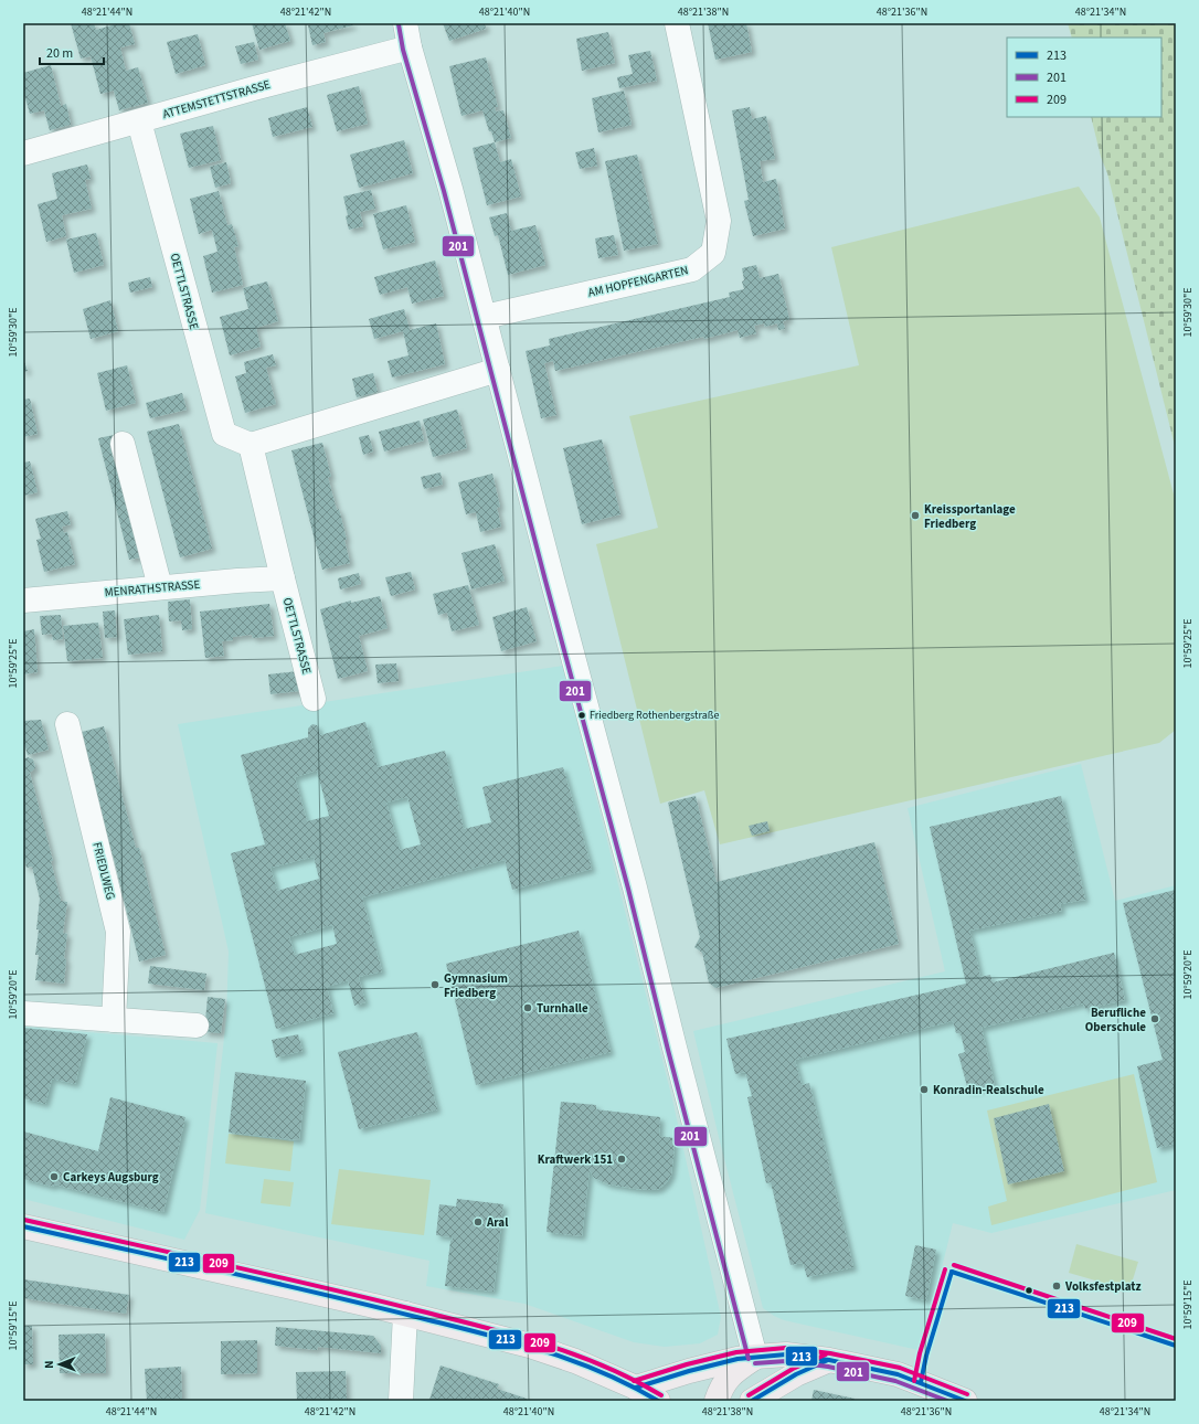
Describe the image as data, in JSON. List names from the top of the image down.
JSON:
{
  "streets": {
    "street": [
      "ATTEMSTETTSTRASSE",
      "AM HOPFENGARTEN",
      "OETTLSTRASSE",
      "MENRATHSTRASSE",
      "FRIEDLWEG"
    ]
  },
  "crossings": [
    ["ATTEMSTETTSTRASSE", "OETTLSTRASSE"],
    ["OETTLSTRASSE", "MENRATHSTRASSE"]
  ],
  "places": [
    "Kreissportanlage Friedberg",
    "Friedberg Rothenbergstraße",
    "Gymnasium Friedberg",
    "Turnhalle",
    "Berufliche Oberschule",
    "Konradin-Realschule",
    "Kraftwerk 151",
    "Carkeys Augsburg",
    "Aral",
    "Volksfestplatz"
  ],
  "lines": ["transit line 201", "transit line 209", "transit line 213"],
  "legend": ["213", "201", "209"],
  "scale_bar": "20 m",
  "north": "left",
  "coordinates": [
    "48°21'44\"N",
    "48°21'42\"N",
    "48°21'40\"N",
    "48°21'38\"N",
    "48°21'36\"N",
    "48°21'34\"N",
    "10°59'30\"E",
    "10°59'25\"E",
    "10°59'20\"E",
    "10°59'15\"E"
  ]
}
